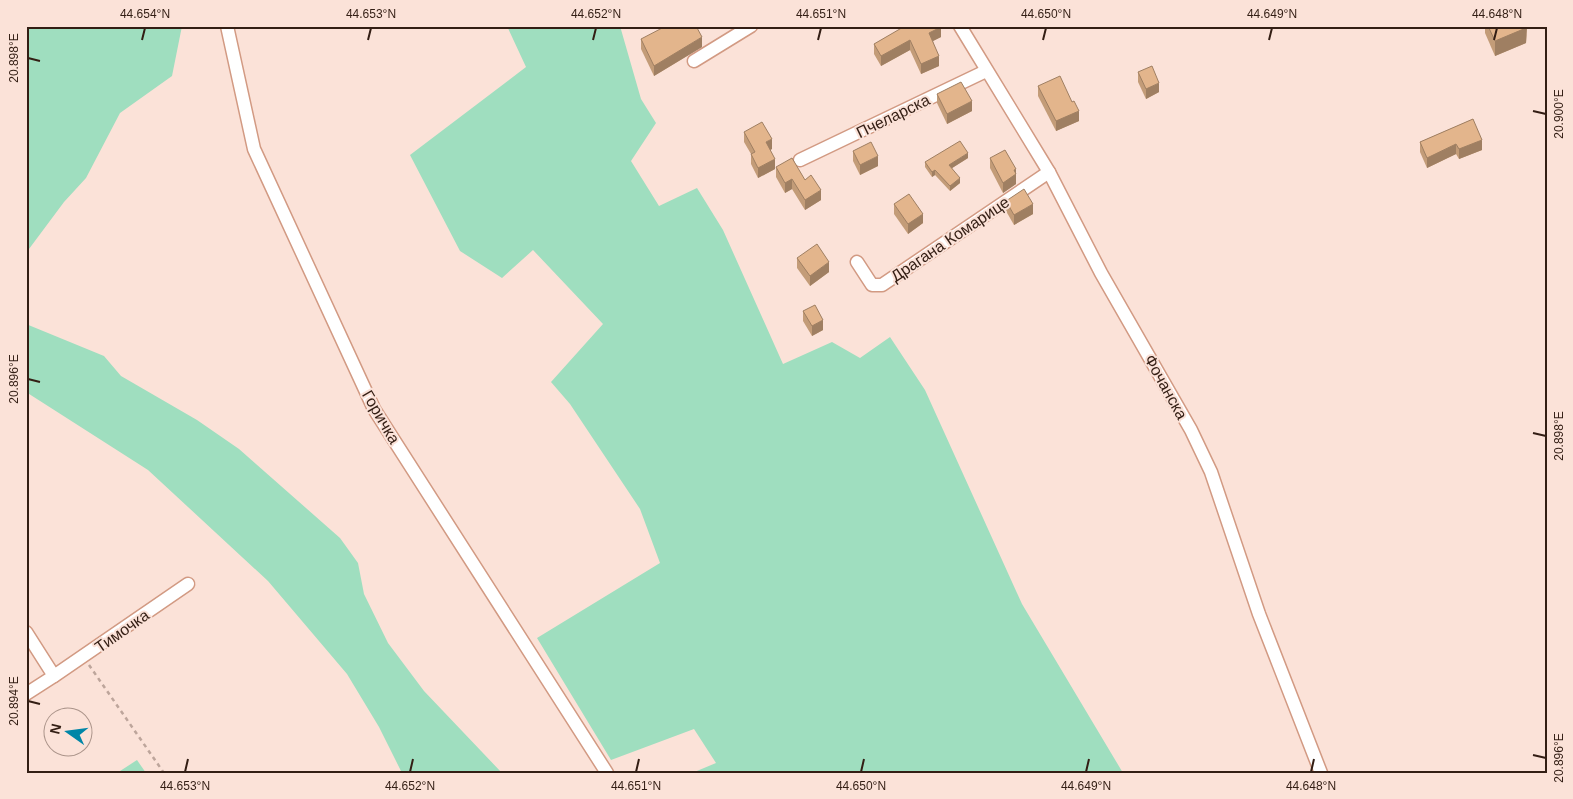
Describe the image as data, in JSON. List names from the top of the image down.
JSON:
{
  "streets": {
    "street": [
      "Пчеларска",
      "Драгана Комарице",
      "Фочанска",
      "Горичка",
      "Тимочка"
    ]
  },
  "crossings": [
    ["Пчеларска", "Фочанска"],
    ["Драгана Комарице", "Фочанска"]
  ],
  "north": "left",
  "coordinates": [
    "44.654°N",
    "44.653°N",
    "44.652°N",
    "44.651°N",
    "44.650°N",
    "44.649°N",
    "44.648°N",
    "20.898°E",
    "20.900°E",
    "20.896°E",
    "20.894°E"
  ]
}
